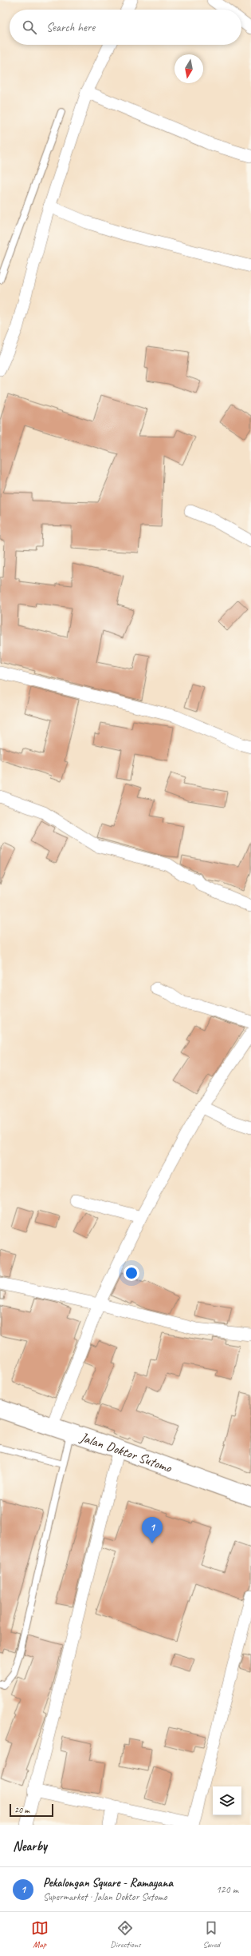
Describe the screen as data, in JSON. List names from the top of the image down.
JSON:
{
  "streets": {
    "highway": ["Jalan Doktor Sutomo"]
  },
  "scale_bar": "20 m",
  "north": "bottom",
  "page": {
    "search": "Search here",
    "pins": "1",
    "scale": "20 m",
    "heading": "Nearby",
    "list": [
      {
        "mark": "1",
        "name": "Pekalongan Square - Ramayana",
        "note": "Supermarket · Jalan Doktor Sutomo",
        "value": "120 m"
      }
    ],
    "nav": ["Map", "Directions", "Saved"]
  }
}
